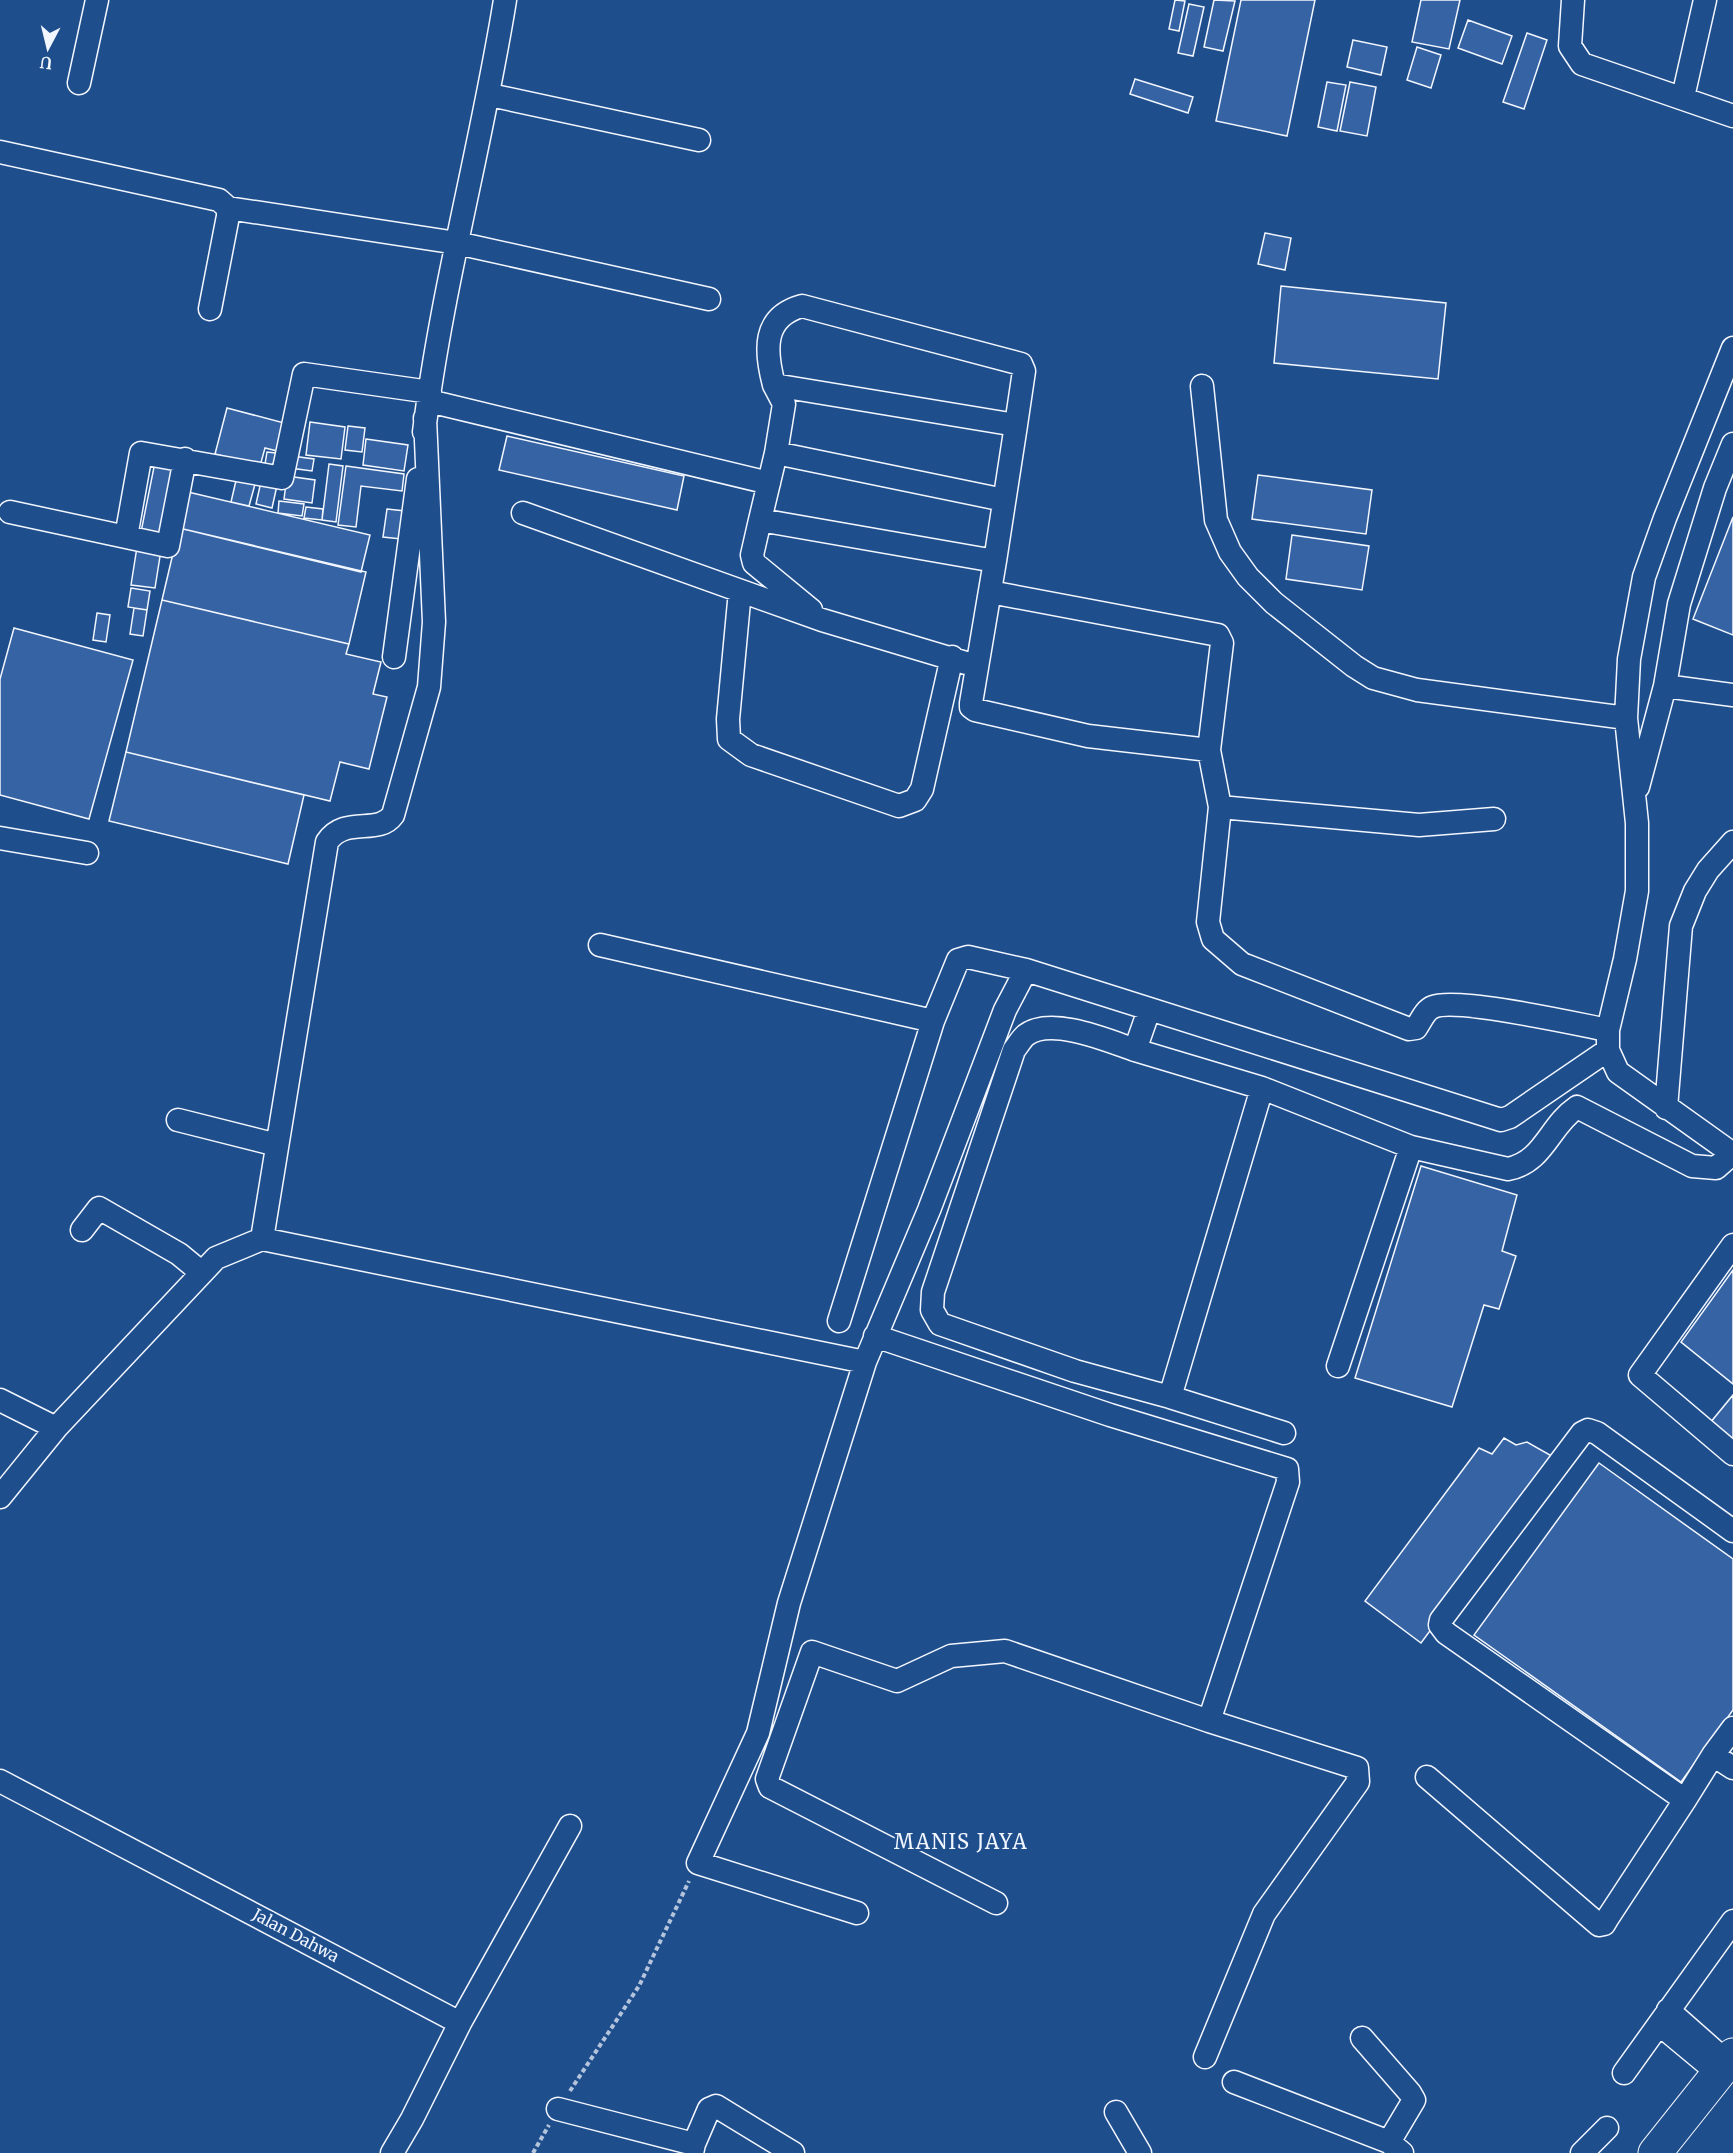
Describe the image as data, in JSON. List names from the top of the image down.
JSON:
{
  "streets": {
    "street": ["Jalan Dahwa"]
  },
  "districts": ["MANIS JAYA"],
  "north": "bottom"
}
